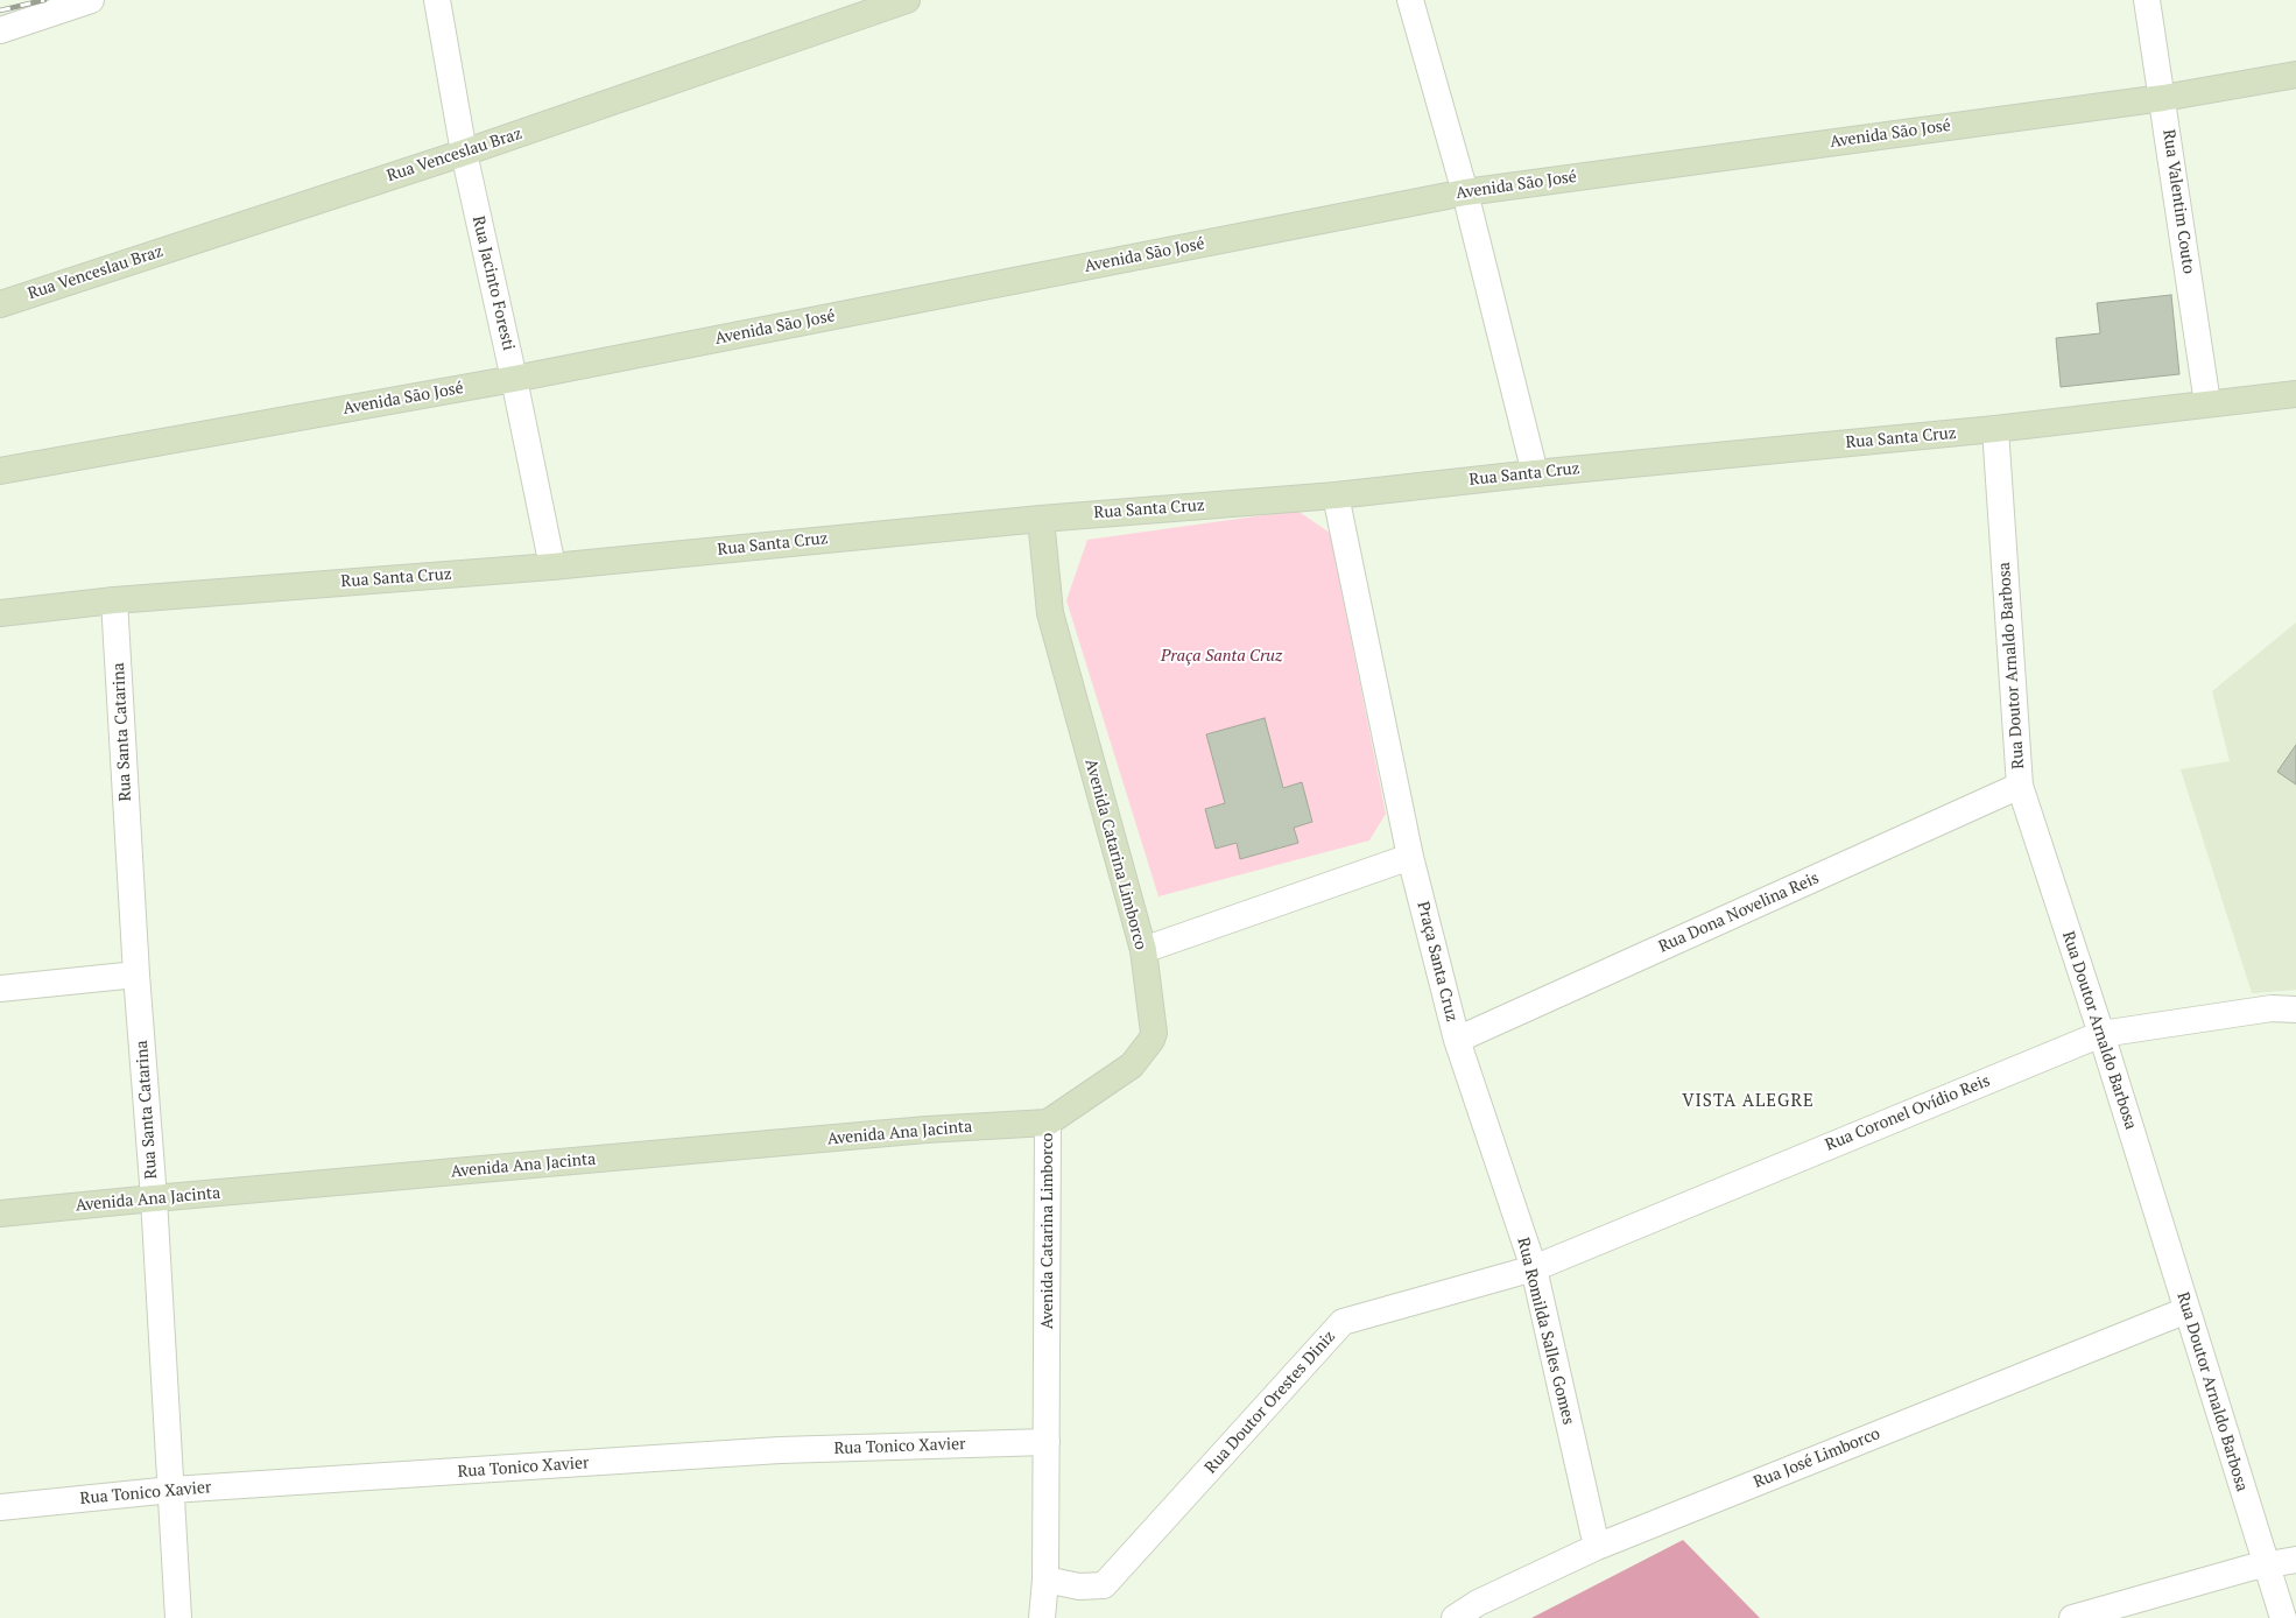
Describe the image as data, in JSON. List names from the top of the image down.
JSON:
{
  "streets": {
    "main road": [
      "Avenida São José",
      "Rua Venceslau Braz",
      "Rua Santa Cruz",
      "Avenida Catarina Limborco",
      "Avenida Ana Jacinta"
    ],
    "street": [
      "Rua Valentim Couto",
      "Rua Jacinto Foresti",
      "Rua Doutor Arnaldo Barbosa",
      "Rua Santa Catarina",
      "Rua Dona Novelina Reis",
      "Praça Santa Cruz",
      "Rua Coronel Ovídio Reis",
      "Rua Romilda Salles Gomes",
      "Rua Doutor Orestes Diniz",
      "Rua Tonico Xavier",
      "Rua José Limborco"
    ]
  },
  "crossings": [
    ["Avenida São José", "Rua Valentim Couto"],
    ["Avenida São José", "Rua Jacinto Foresti"],
    ["Rua Venceslau Braz", "Rua Jacinto Foresti"],
    ["Rua Valentim Couto", "Rua Santa Cruz"],
    ["Rua Jacinto Foresti", "Rua Santa Cruz"],
    ["Rua Santa Cruz", "Rua Doutor Arnaldo Barbosa"],
    ["Rua Santa Cruz", "Rua Santa Catarina"],
    ["Rua Santa Cruz", "Avenida Catarina Limborco"],
    ["Rua Santa Cruz", "Praça Santa Cruz"],
    ["Rua Doutor Arnaldo Barbosa", "Rua Dona Novelina Reis"],
    ["Rua Doutor Arnaldo Barbosa", "Rua Coronel Ovídio Reis"],
    ["Rua Doutor Arnaldo Barbosa", "Rua José Limborco"],
    ["Rua Santa Catarina", "Avenida Ana Jacinta"],
    ["Rua Santa Catarina", "Rua Tonico Xavier"],
    ["Avenida Catarina Limborco", "Avenida Ana Jacinta"],
    ["Avenida Catarina Limborco", "Rua Doutor Orestes Diniz"],
    ["Avenida Catarina Limborco", "Rua Tonico Xavier"],
    ["Rua Dona Novelina Reis", "Praça Santa Cruz"],
    ["Rua Dona Novelina Reis", "Rua Romilda Salles Gomes"],
    ["Praça Santa Cruz", "Rua Romilda Salles Gomes"],
    ["Rua Coronel Ovídio Reis", "Rua Romilda Salles Gomes"],
    ["Rua Coronel Ovídio Reis", "Rua Doutor Orestes Diniz"],
    ["Rua Romilda Salles Gomes", "Rua Doutor Orestes Diniz"],
    ["Rua Romilda Salles Gomes", "Rua José Limborco"]
  ],
  "districts": ["VISTA ALEGRE"],
  "parks": ["Praça Santa Cruz"]
}
